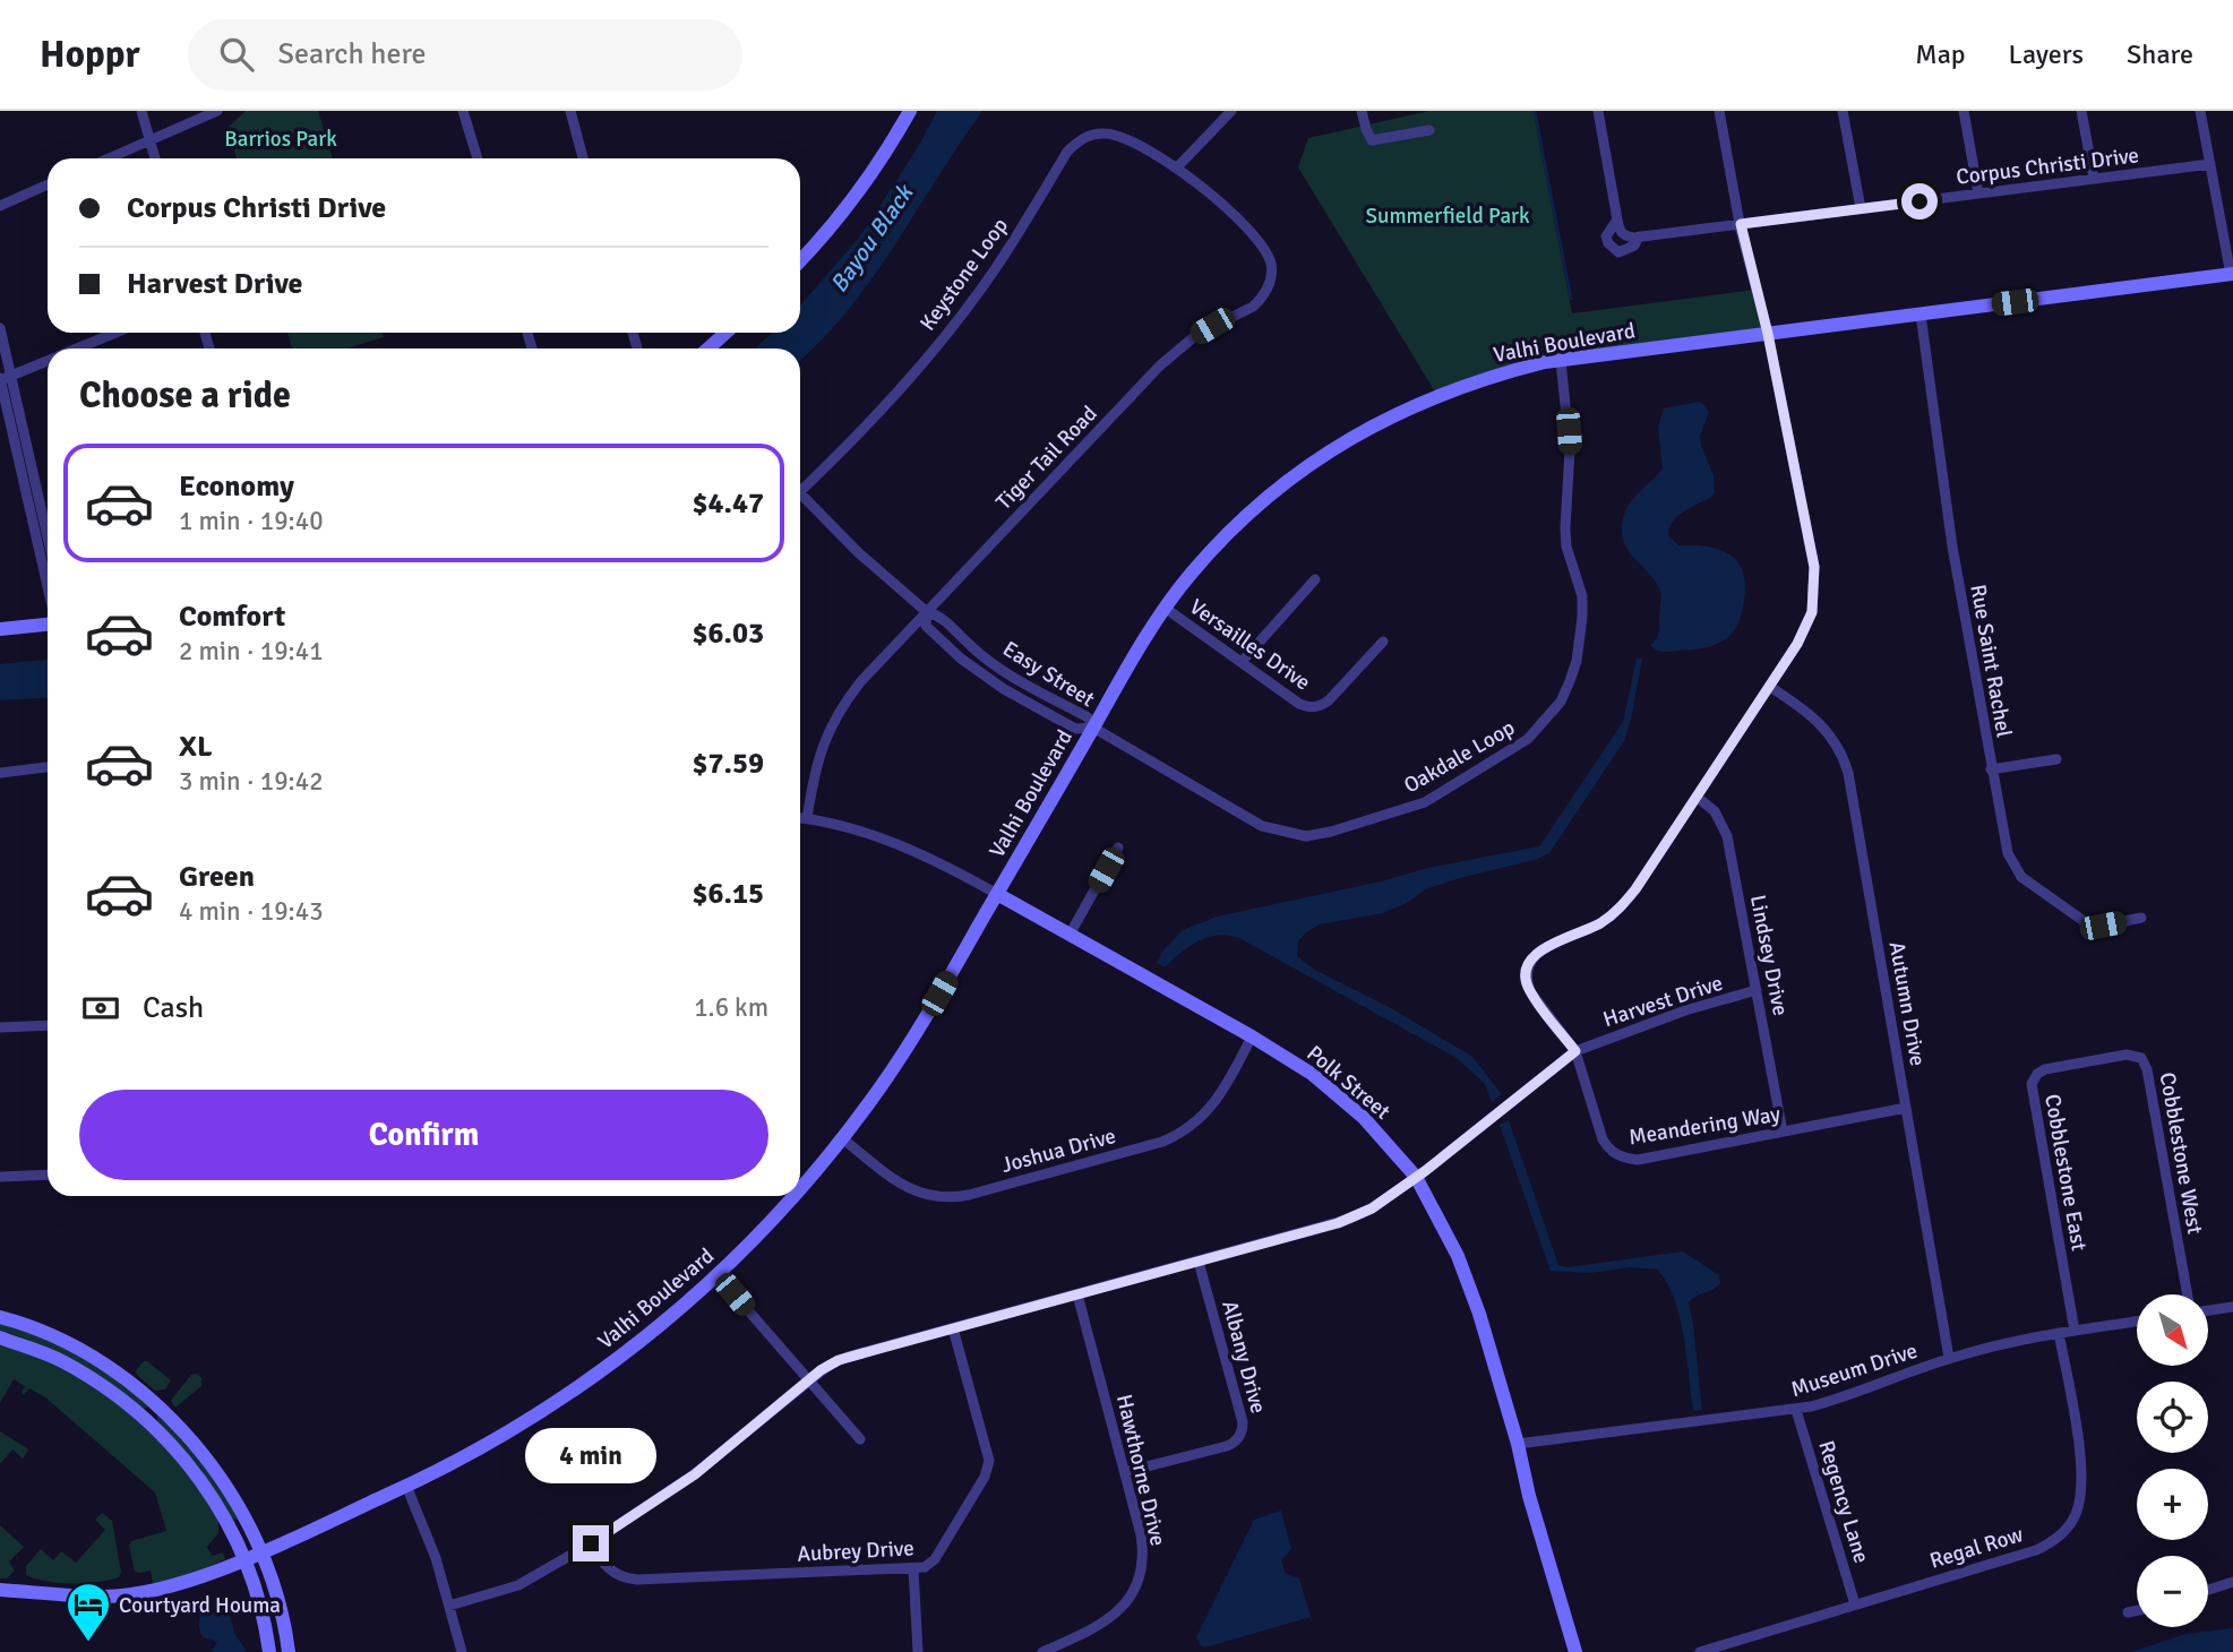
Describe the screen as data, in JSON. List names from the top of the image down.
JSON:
{
  "streets": {
    "street": [
      "Corpus Christi Drive",
      "Keystone Loop",
      "Valhi Boulevard",
      "Tiger Tail Road",
      "Versailles Drive",
      "Rue Saint Rachel",
      "Easy Street",
      "Oakdale Loop",
      "Lindsey Drive",
      "Harvest Drive",
      "Autumn Drive",
      "Polk Street",
      "Meandering Way",
      "Joshua Drive",
      "Cobblestone West",
      "Cobblestone East",
      "Albany Drive",
      "Museum Drive",
      "Hawthorne Drive",
      "Regency Lane",
      "Regal Row",
      "Aubrey Drive"
    ]
  },
  "crossings": [
    ["Corpus Christi Drive", "Meandering Way"],
    ["Keystone Loop", "Tiger Tail Road"],
    ["Valhi Boulevard", "Versailles Drive"],
    ["Valhi Boulevard", "Rue Saint Rachel"],
    ["Valhi Boulevard", "Easy Street"],
    ["Valhi Boulevard", "Oakdale Loop"],
    ["Valhi Boulevard", "Polk Street"],
    ["Valhi Boulevard", "Meandering Way"],
    ["Valhi Boulevard", "Joshua Drive"],
    ["Tiger Tail Road", "Easy Street"],
    ["Tiger Tail Road", "Polk Street"],
    ["Easy Street", "Oakdale Loop"],
    ["Lindsey Drive", "Harvest Drive"],
    ["Lindsey Drive", "Meandering Way"],
    ["Harvest Drive", "Polk Street"],
    ["Harvest Drive", "Meandering Way"],
    ["Harvest Drive", "Albany Drive"],
    ["Harvest Drive", "Hawthorne Drive"],
    ["Harvest Drive", "Aubrey Drive"],
    ["Autumn Drive", "Meandering Way"],
    ["Autumn Drive", "Museum Drive"],
    ["Polk Street", "Joshua Drive"],
    ["Polk Street", "Museum Drive"],
    ["Cobblestone West", "Cobblestone East"],
    ["Cobblestone East", "Museum Drive"],
    ["Albany Drive", "Hawthorne Drive"],
    ["Museum Drive", "Regency Lane"],
    ["Museum Drive", "Regal Row"],
    ["Regency Lane", "Regal Row"]
  ],
  "water": ["Bayou Black"],
  "parks": ["Barrios Park", "Summerfield Park"],
  "places": {
    "hotel": ["Courtyard Houma"]
  },
  "north": "bottom right",
  "page": {
    "header": "Hoppr",
    "search": "Search here",
    "nav": ["Map", "Layers", "Share"],
    "banner": ["Corpus Christi Drive", "Harvest Drive"],
    "heading": "Choose a ride",
    "list": [
      {
        "name": "Economy",
        "note": "1 min · 19:40",
        "value": "$4.47"
      },
      {
        "name": "Comfort",
        "note": "2 min · 19:41",
        "value": "$6.03"
      },
      {
        "name": "XL",
        "note": "3 min · 19:42",
        "value": "$7.59"
      },
      {
        "name": "Green",
        "note": "4 min · 19:43",
        "value": "$6.15"
      }
    ],
    "pay": ["Cash", "1.6 km"],
    "buttons": "Confirm",
    "map_buttons": ["+", "−"],
    "bubble": "4 min"
  }
}
